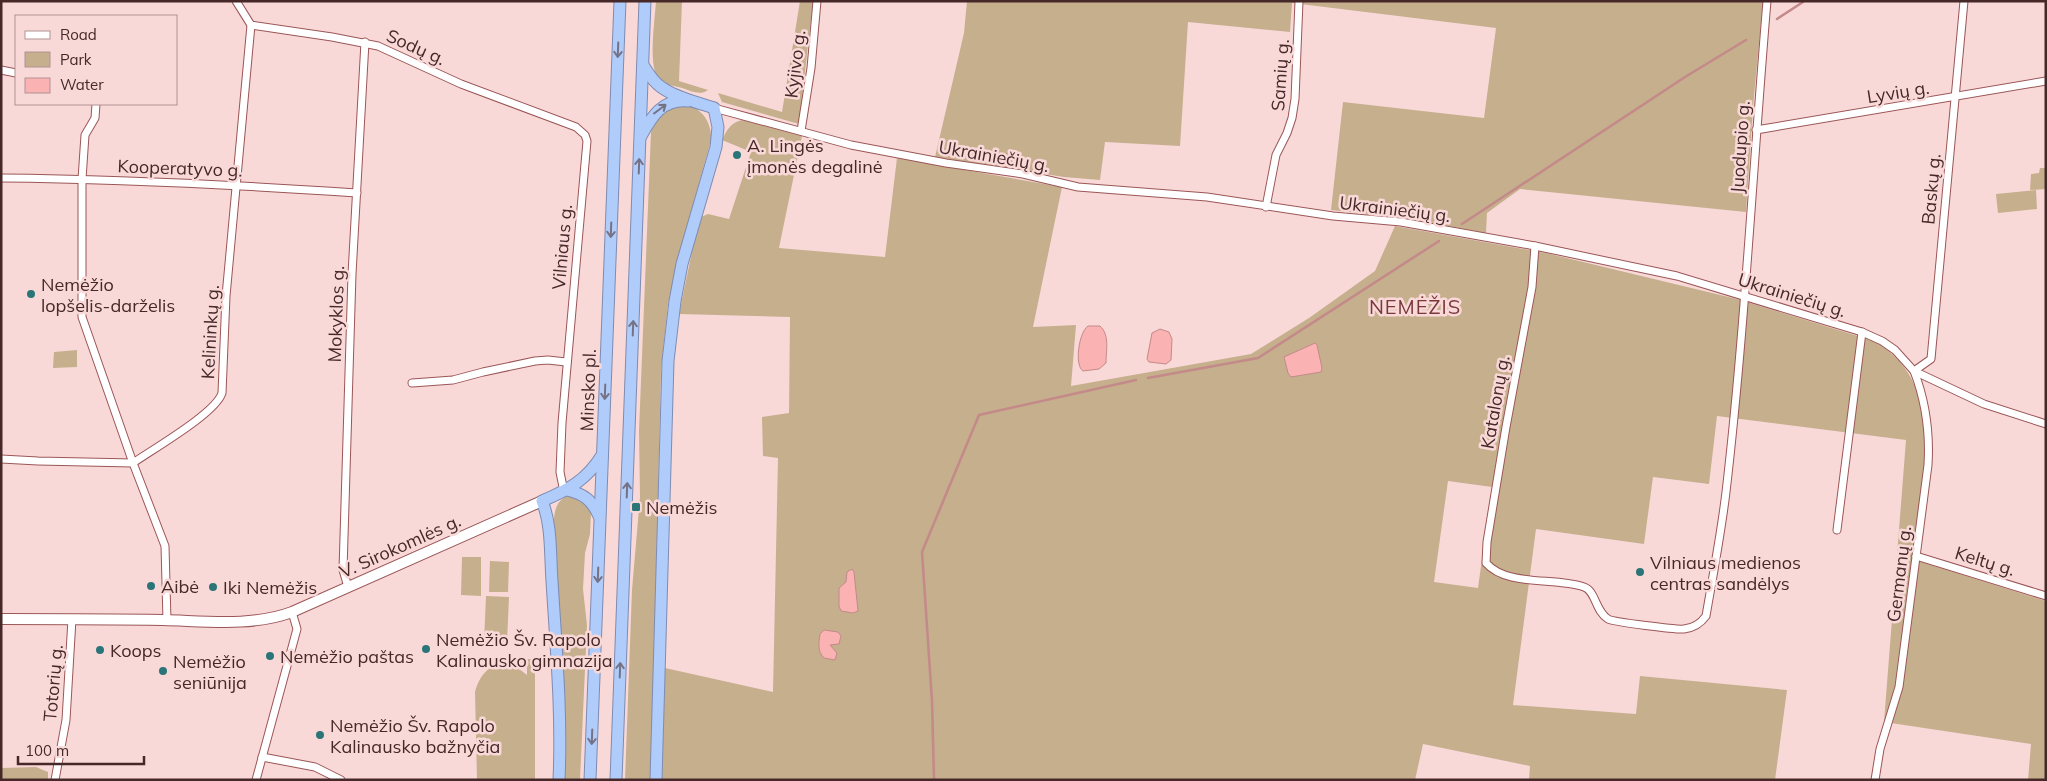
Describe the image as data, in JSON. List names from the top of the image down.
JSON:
{
  "streets": {
    "highway": ["Minsko pl."],
    "main road": ["V. Sirokomlės g."],
    "street": [
      "Sodų g.",
      "Kyjivo g.",
      "Samių g.",
      "Lyvių g.",
      "Juodupio g.",
      "Ukrainiečių g.",
      "Kooperatyvo g.",
      "Baskų g.",
      "Vilniaus g.",
      "Mokyklos g.",
      "Kelininkų g.",
      "Katalonų g.",
      "Keltų g.",
      "Germanų g.",
      "Totorių g."
    ]
  },
  "crossings": [
    ["Sodų g.", "Vilniaus g."],
    ["Sodų g.", "Mokyklos g."],
    ["Sodų g.", "Kelininkų g."],
    ["Kyjivo g.", "Ukrainiečių g."],
    ["Samių g.", "Ukrainiečių g."],
    ["Lyvių g.", "Juodupio g."],
    ["Lyvių g.", "Baskų g."],
    ["Juodupio g.", "Ukrainiečių g."],
    ["Juodupio g.", "Katalonų g."],
    ["Ukrainiečių g.", "Baskų g."],
    ["Ukrainiečių g.", "Katalonų g."],
    ["Ukrainiečių g.", "Germanų g."],
    ["Kooperatyvo g.", "Mokyklos g."],
    ["Kooperatyvo g.", "Kelininkų g."],
    ["Baskų g.", "Germanų g."],
    ["Mokyklos g.", "V. Sirokomlės g."],
    ["V. Sirokomlės g.", "Totorių g."],
    ["Keltų g.", "Germanų g."]
  ],
  "districts": ["NEMĖŽIS"],
  "places": {
    "other": [
      "A. Lingės įmonės degalinė",
      "Nemėžio lopšelis-darželis",
      "Vilniaus medienos centras sandėlys",
      "Aibė",
      "Iki Nemėžis",
      "Nemėžio Šv. Rapolo Kalinausko gimnazija",
      "Koops",
      "Nemėžio paštas",
      "Nemėžio seniūnija",
      "Nemėžio Šv. Rapolo Kalinausko bažnyčia"
    ],
    "transit": ["Nemėžis"]
  },
  "legend": ["Road", "Park", "Water"],
  "scale_bar": "100 m"
}
